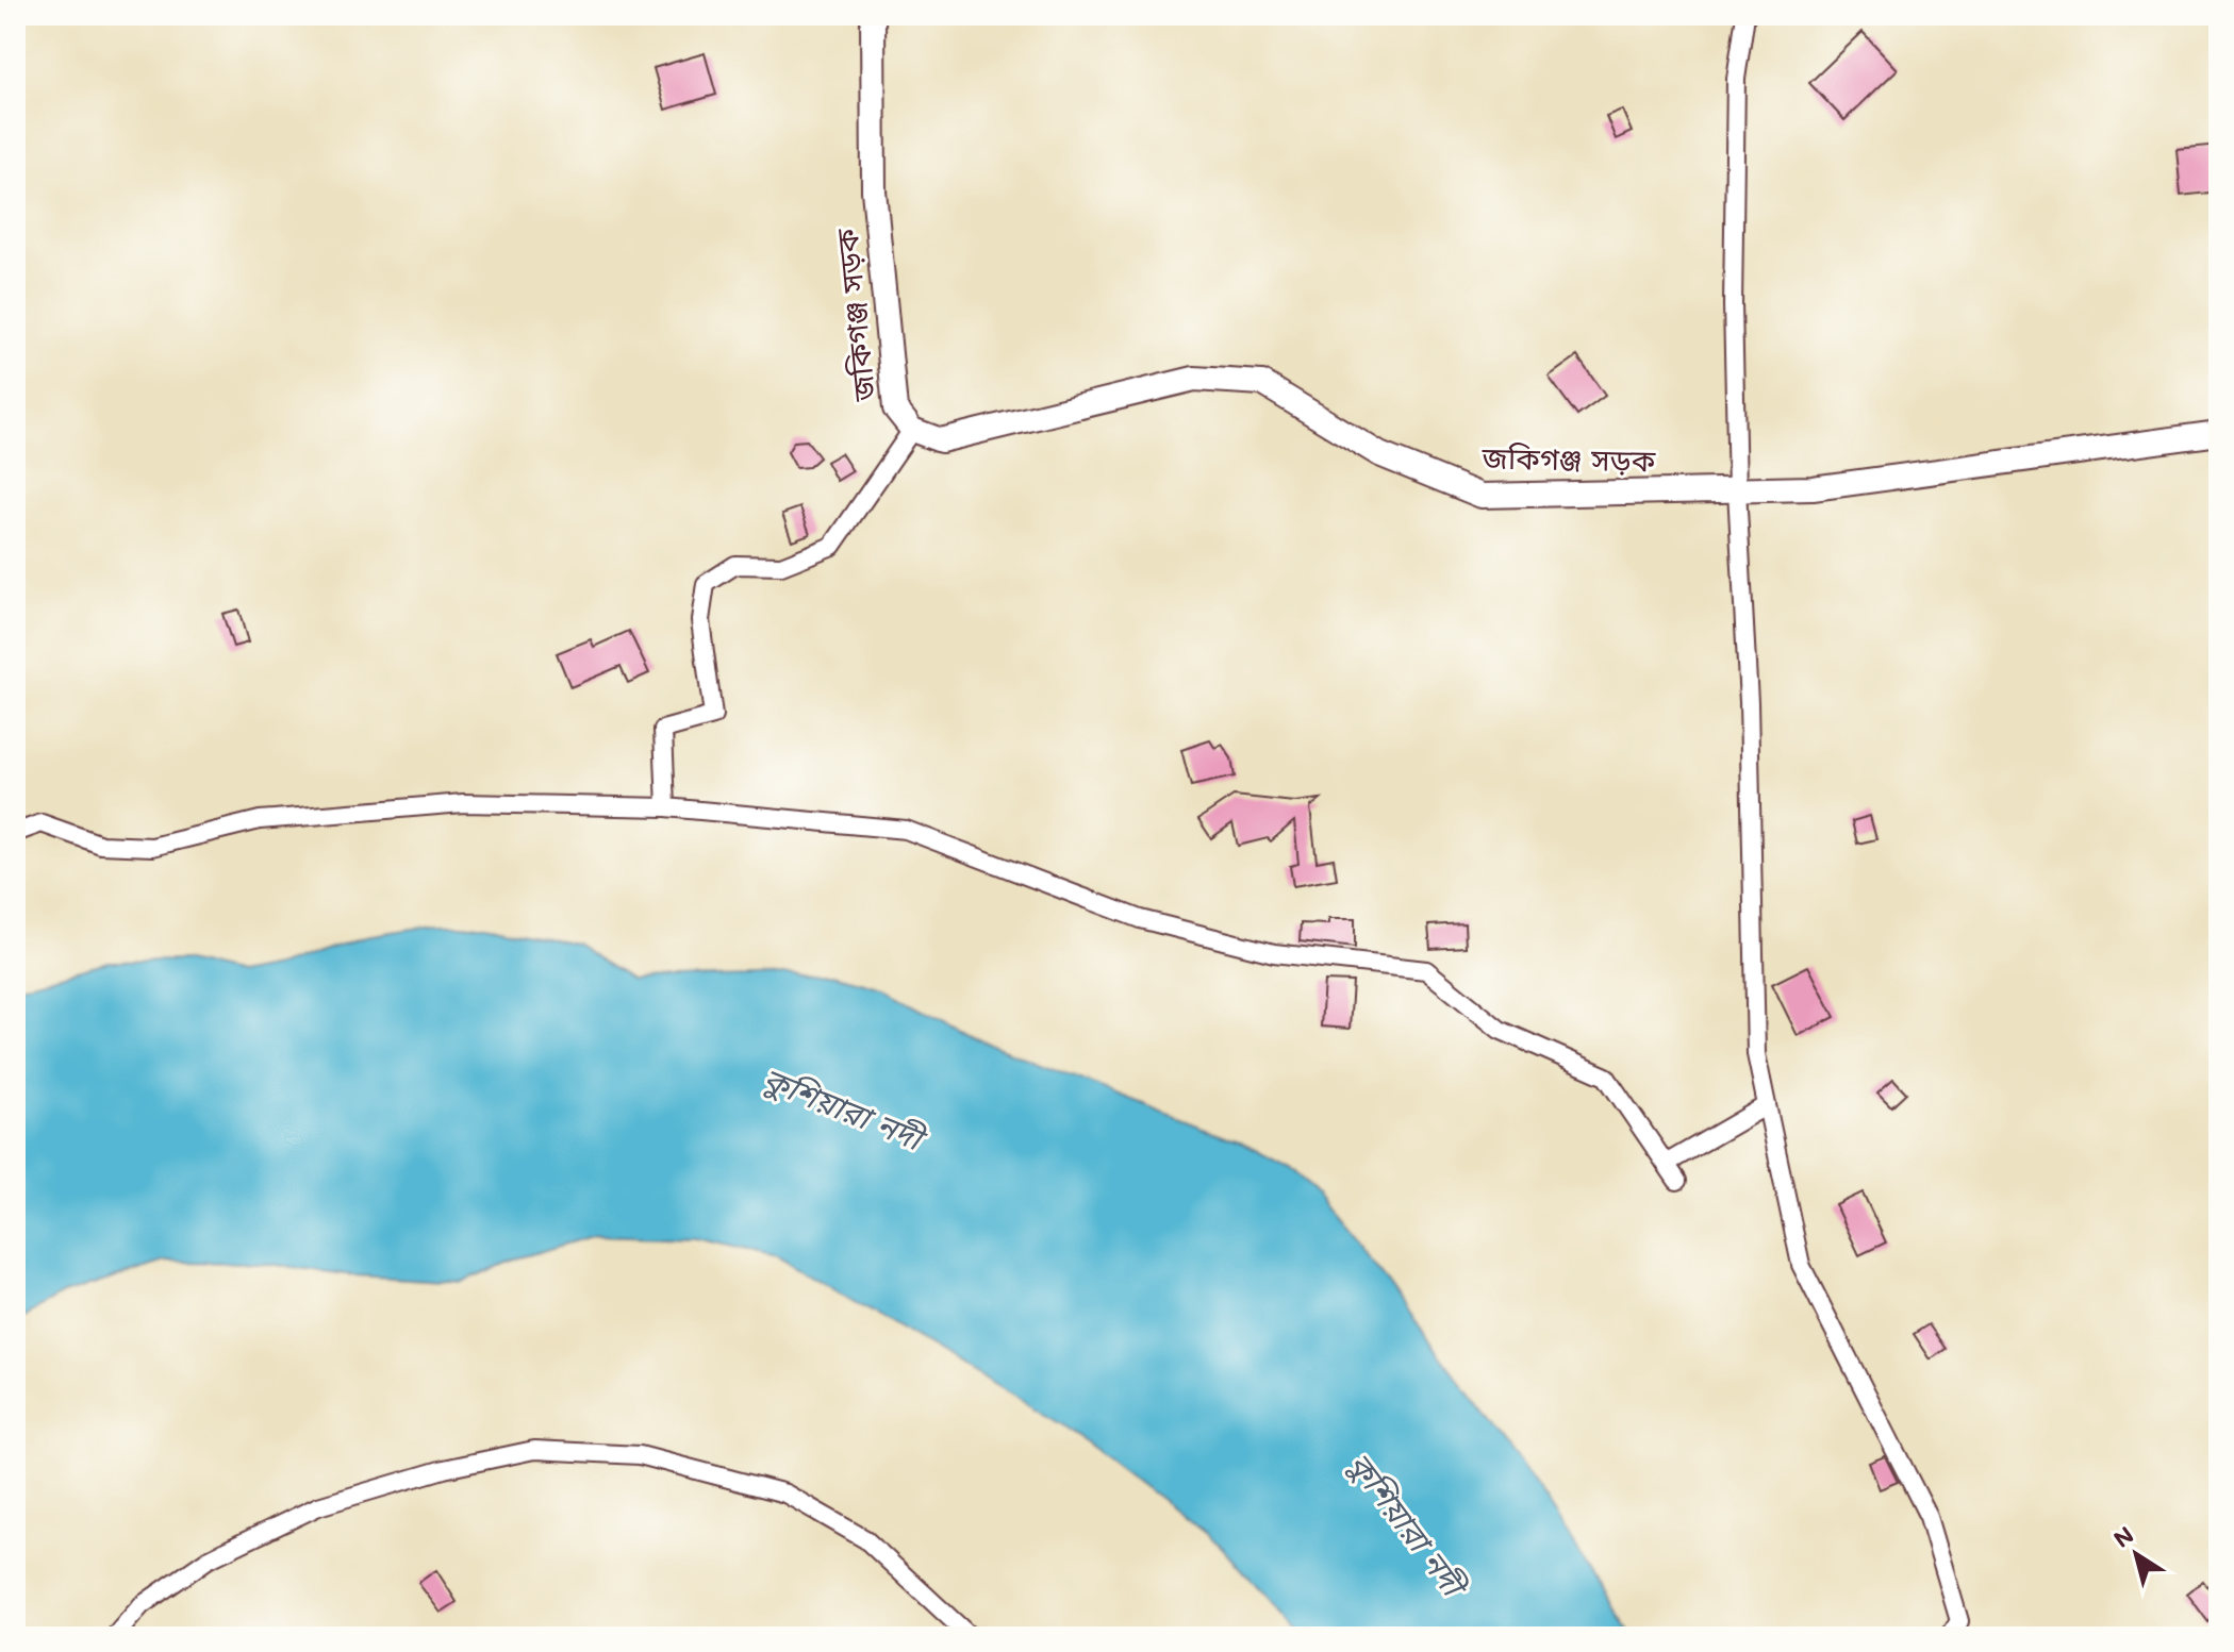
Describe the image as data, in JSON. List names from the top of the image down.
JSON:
{
  "streets": {
    "main road": ["জকিগঞ্জ সড়ক"]
  },
  "water": ["কুশিয়ারা নদী"],
  "north": "top left"
}
